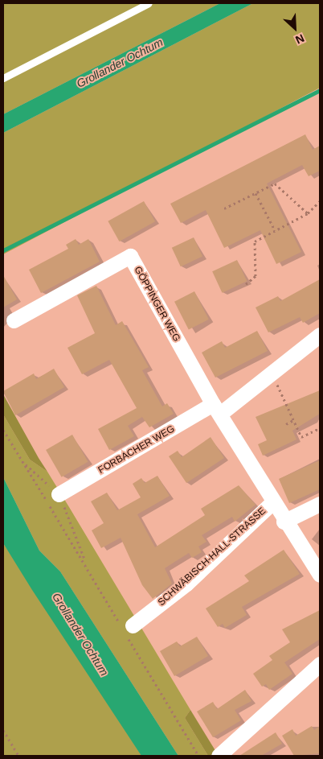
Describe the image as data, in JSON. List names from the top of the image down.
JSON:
{
  "streets": {
    "street": ["GÖPPINGER WEG", "FORBACHER WEG", "SCHWÄBISCH-HALL-STRASSE"]
  },
  "crossings": [
    ["GÖPPINGER WEG", "FORBACHER WEG"],
    ["GÖPPINGER WEG", "SCHWÄBISCH-HALL-STRASSE"],
    ["FORBACHER WEG", "SCHWÄBISCH-HALL-STRASSE"]
  ],
  "water": ["Grollander Ochtum"],
  "north": "bottom right"
}
